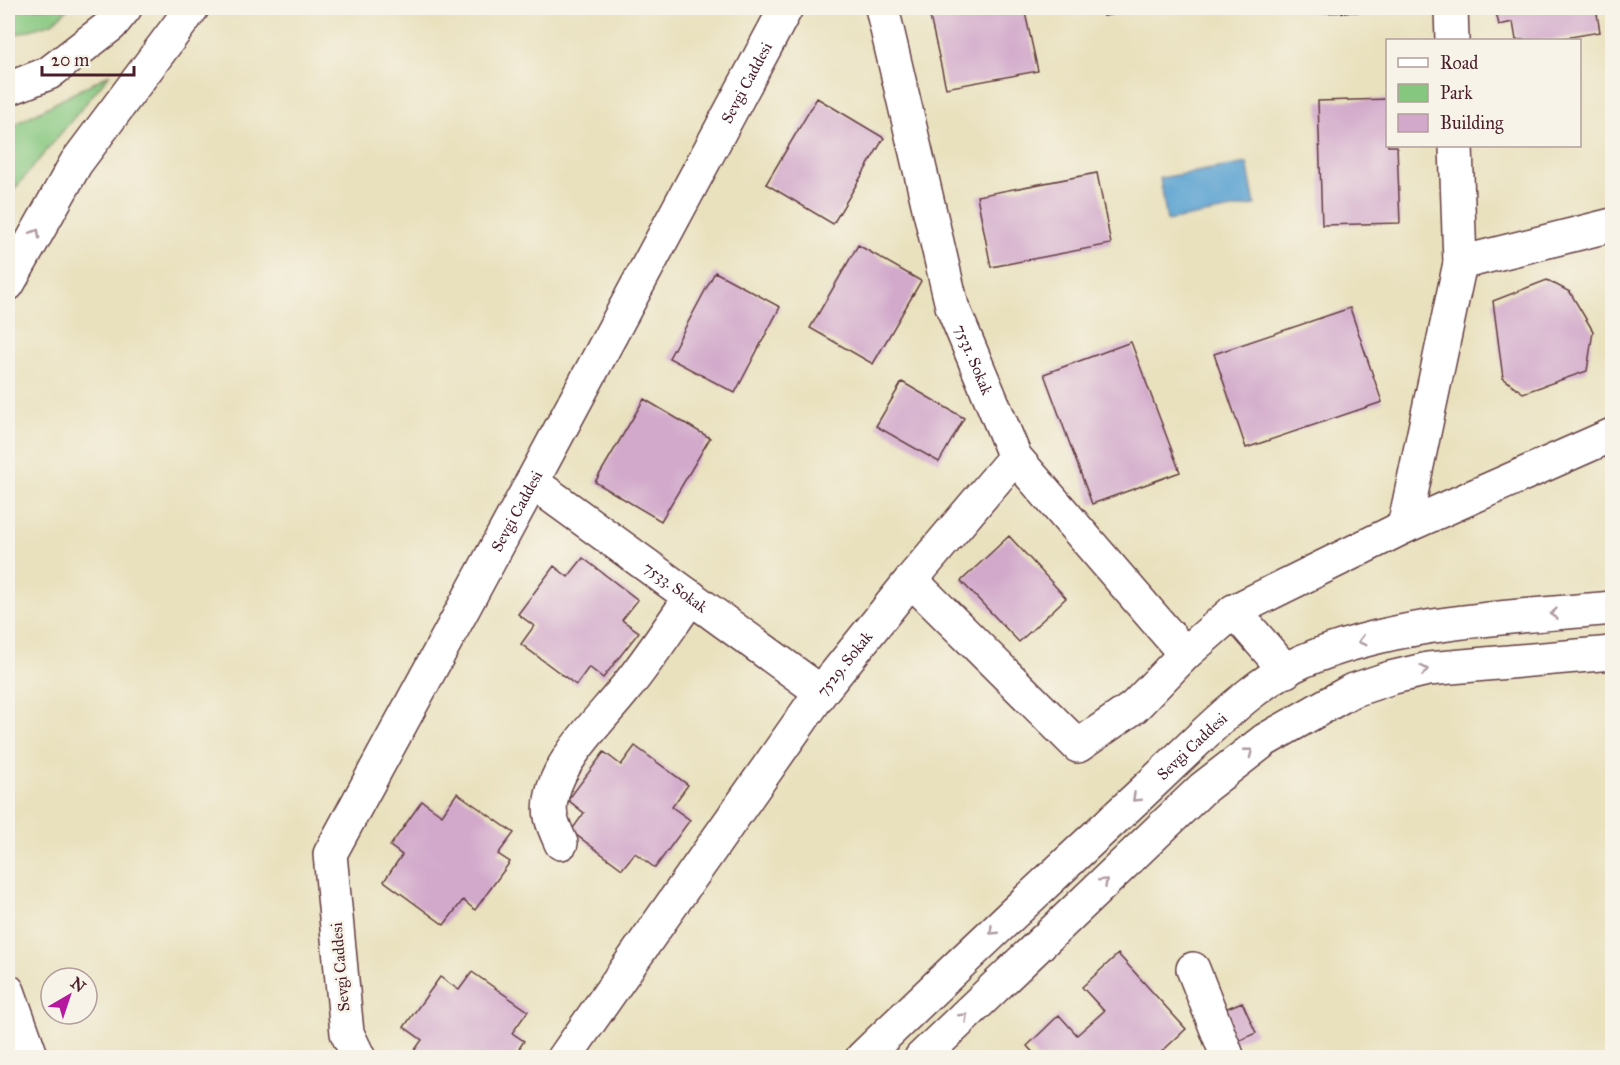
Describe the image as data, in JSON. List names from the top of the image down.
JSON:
{
  "streets": {
    "main road": [
      "Sevgi Caddesi",
      "7531. Sokak",
      "7533. Sokak",
      "7529. Sokak"
    ]
  },
  "crossings": [
    ["Sevgi Caddesi", "7533. Sokak"],
    ["7531. Sokak", "7529. Sokak"],
    ["7533. Sokak", "7529. Sokak"]
  ],
  "legend": ["Road", "Park", "Building"],
  "scale_bar": "20 m",
  "north": "top right"
}
